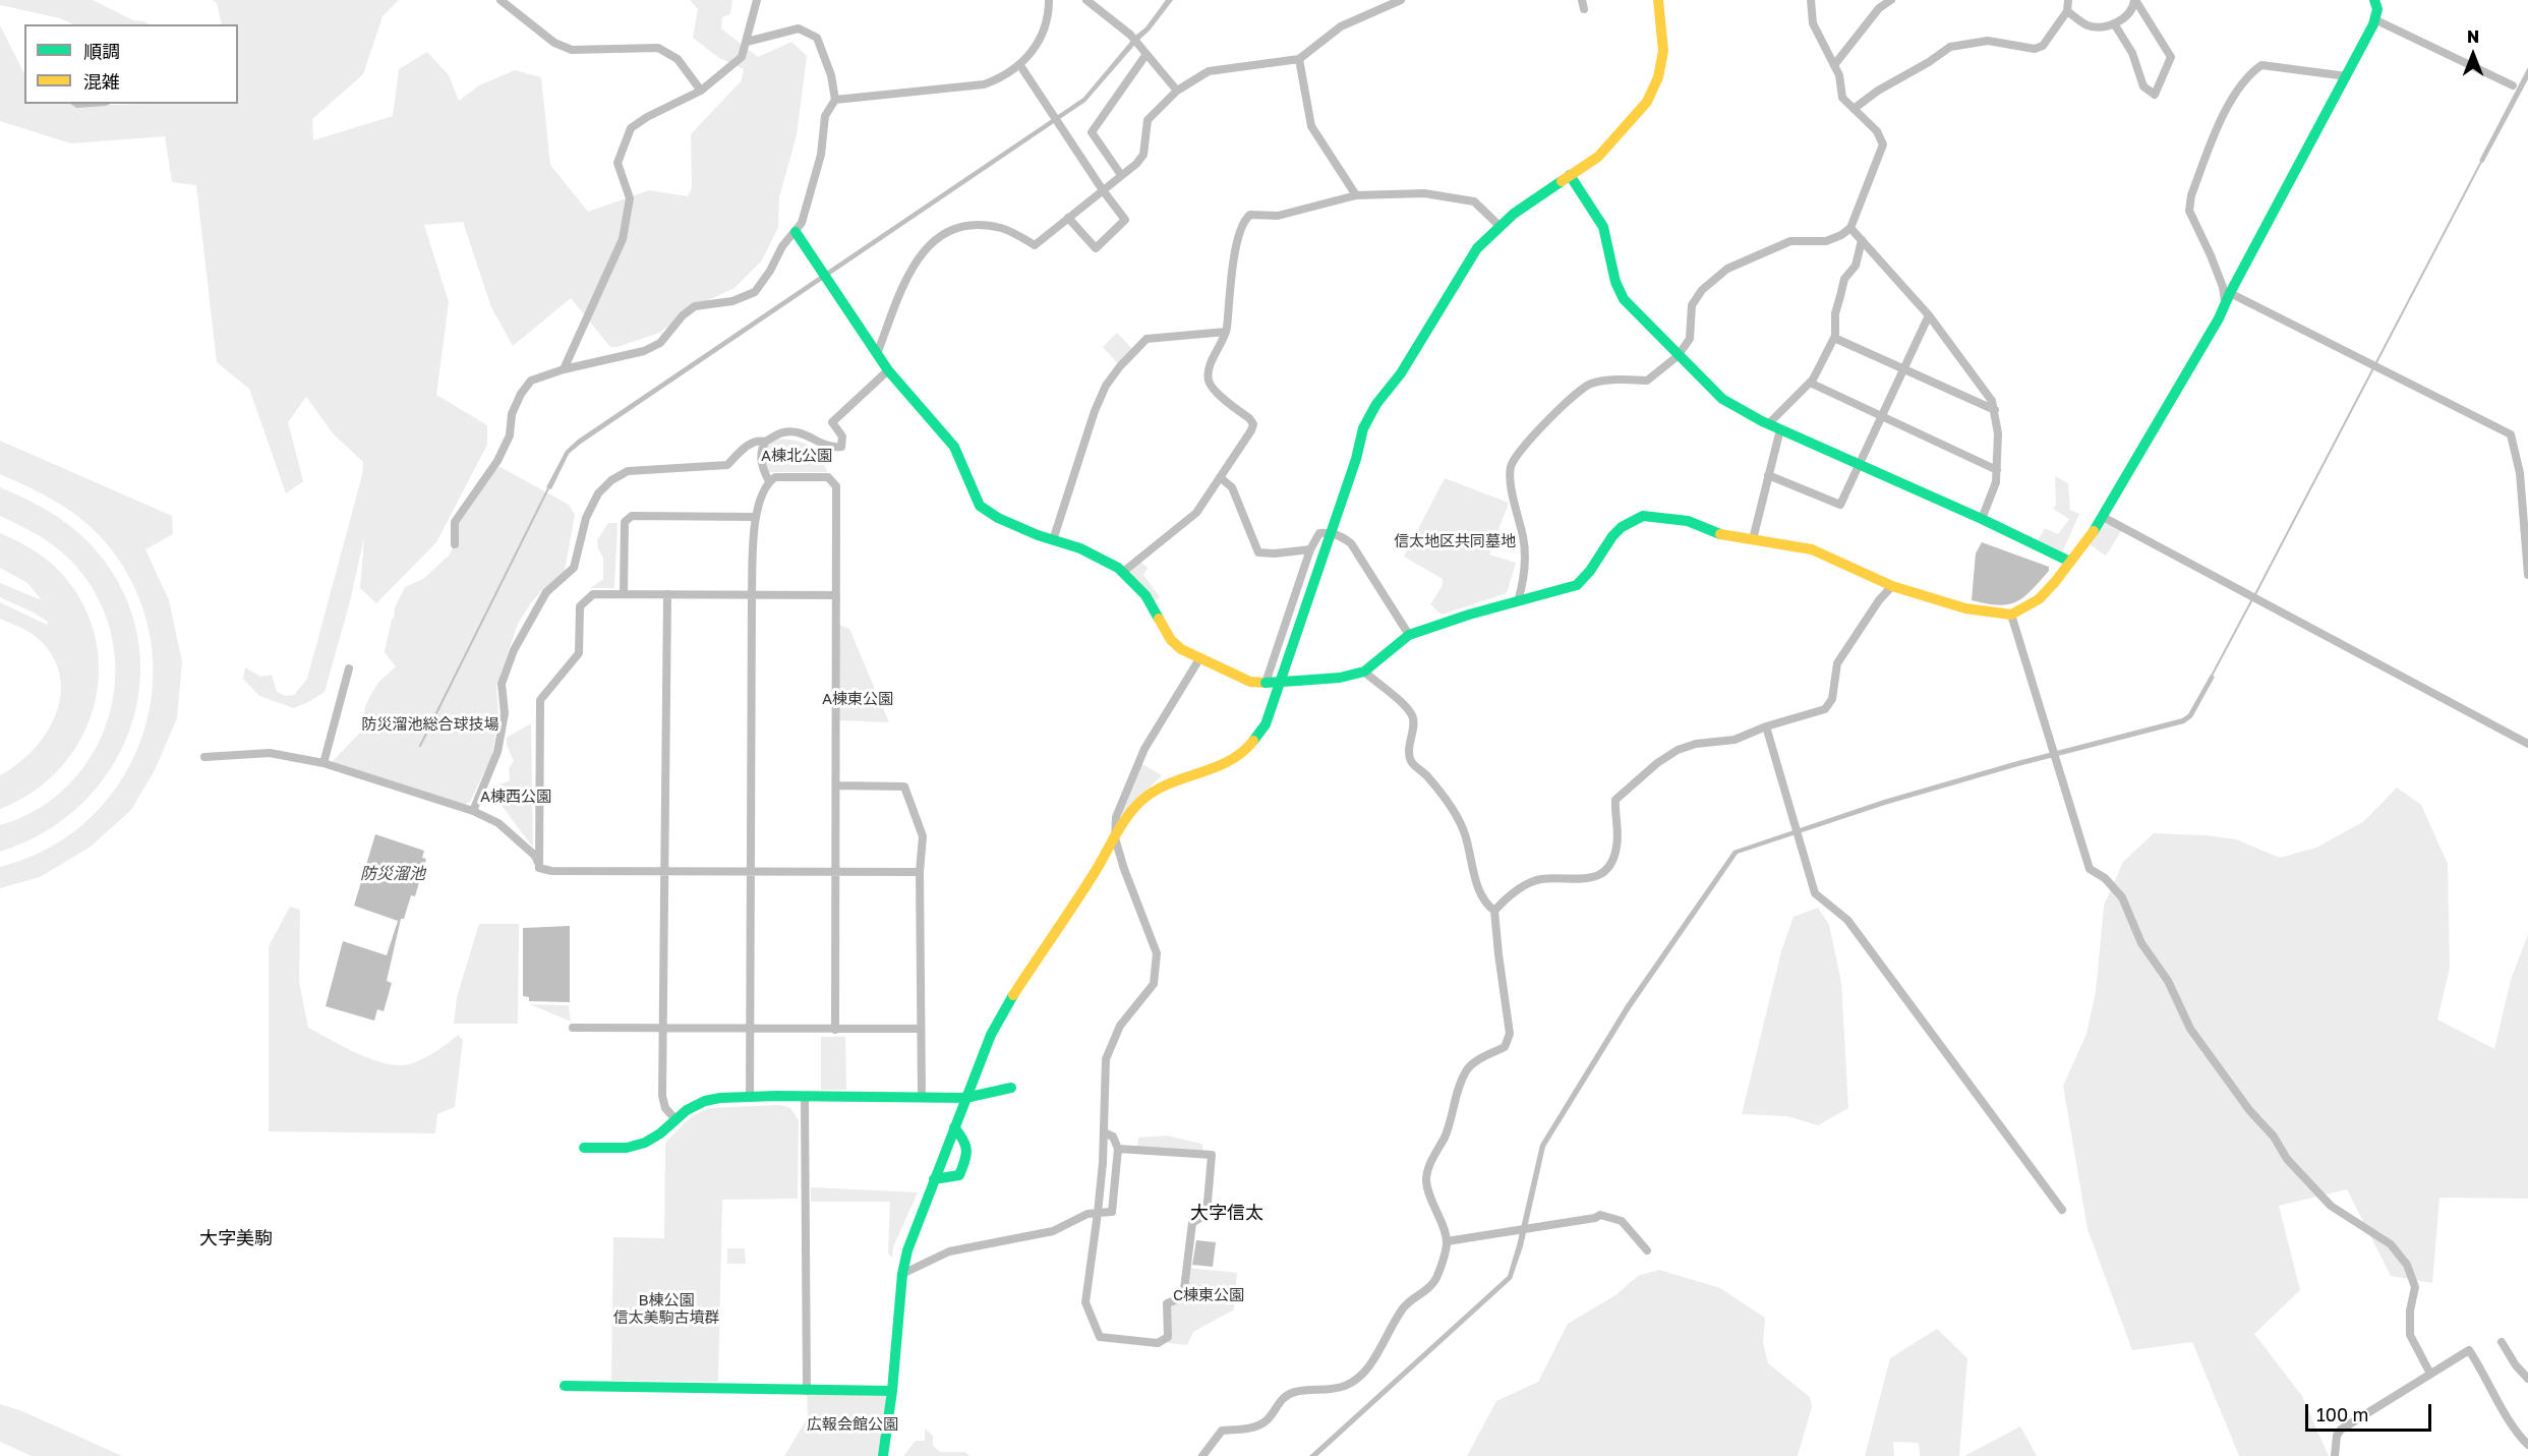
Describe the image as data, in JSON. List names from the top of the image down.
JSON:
{
  "districts": ["大字信太", "大字美駒"],
  "water": ["防災溜池"],
  "parks": [
    "A棟北公園",
    "信太地区共同墓地",
    "A棟東公園",
    "防災溜池総合球技場",
    "A棟西公園",
    "C棟東公園",
    "B棟公園 信太美駒古墳群",
    "広報会館公園"
  ],
  "legend": ["順調", "混雑"],
  "scale_bar": "100 m",
  "north": "top"
}
